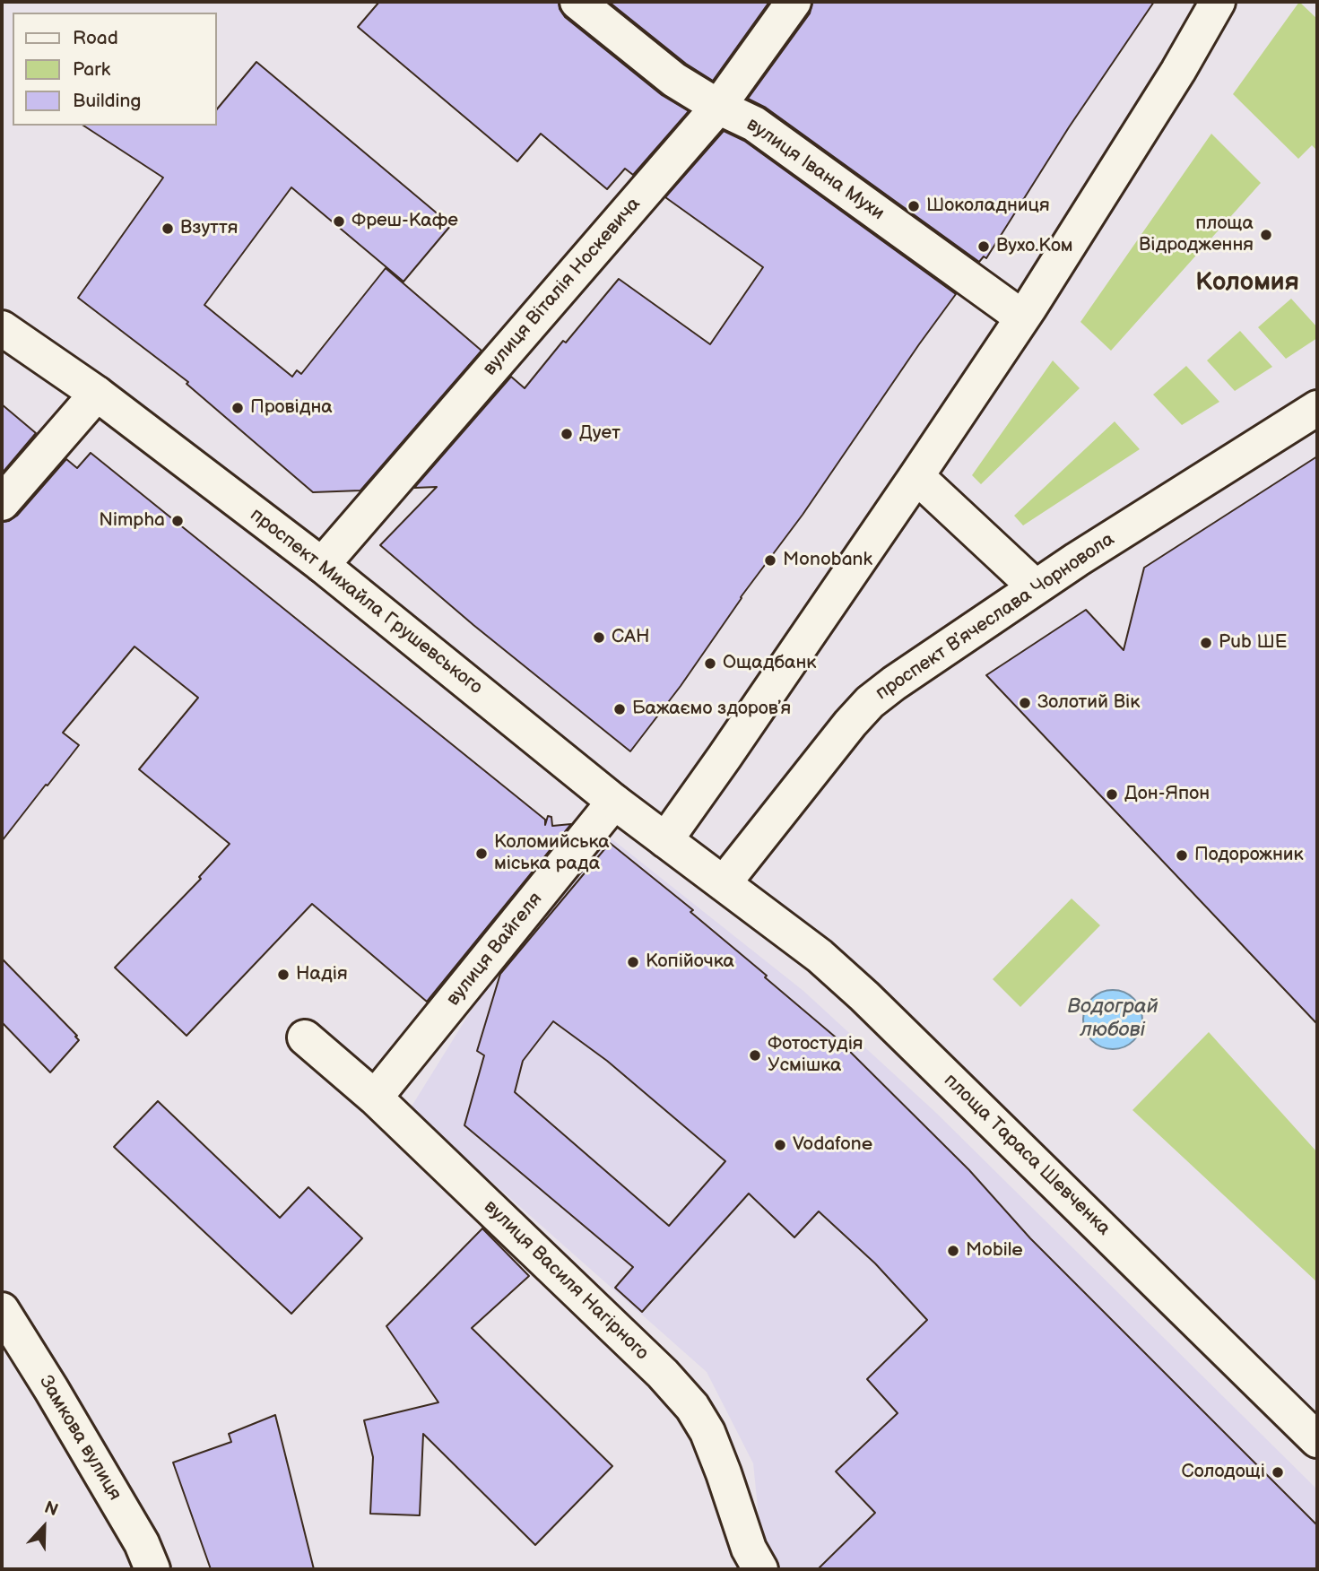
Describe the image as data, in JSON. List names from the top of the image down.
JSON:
{
  "streets": {
    "street": [
      "вулиця Івана Мухи",
      "вулиця Віталія Носкевича",
      "проспект Михайла Грушевського",
      "проспект Вʼячеслава Чорновола",
      "вулиця Вайгеля",
      "площа Тараса Шевченка",
      "вулиця Василя Нагірного",
      "Замкова вулиця"
    ]
  },
  "crossings": [
    ["вулиця Івана Мухи", "вулиця Віталія Носкевича"],
    ["вулиця Віталія Носкевича", "проспект Михайла Грушевського"],
    ["проспект Михайла Грушевського", "проспект Вʼячеслава Чорновола"],
    ["проспект Михайла Грушевського", "вулиця Вайгеля"],
    ["проспект Михайла Грушевського", "площа Тараса Шевченка"],
    ["проспект Вʼячеслава Чорновола", "площа Тараса Шевченка"],
    ["вулиця Вайгеля", "вулиця Василя Нагірного"]
  ],
  "districts": ["Коломия"],
  "water": ["Водограй любові"],
  "places": [
    "Шоколадниця",
    "Фреш-Кафе",
    "Взуття",
    "площа Відродження",
    "Вухо.Ком",
    "Провідна",
    "Дует",
    "Nimpha",
    "Monobank",
    "САН",
    "Pub ШЕ",
    "Ощадбанк",
    "Золотий Вік",
    "Бажаємо здоровʼя",
    "Дон-Япон",
    "Коломийська міська рада",
    "Подорожник",
    "Копійочка",
    "Надія",
    "Фотостудія Усмішка",
    "Vodafone",
    "Mobile",
    "Солодощі"
  ],
  "legend": ["Road", "Park", "Building"],
  "north": "top"
}
